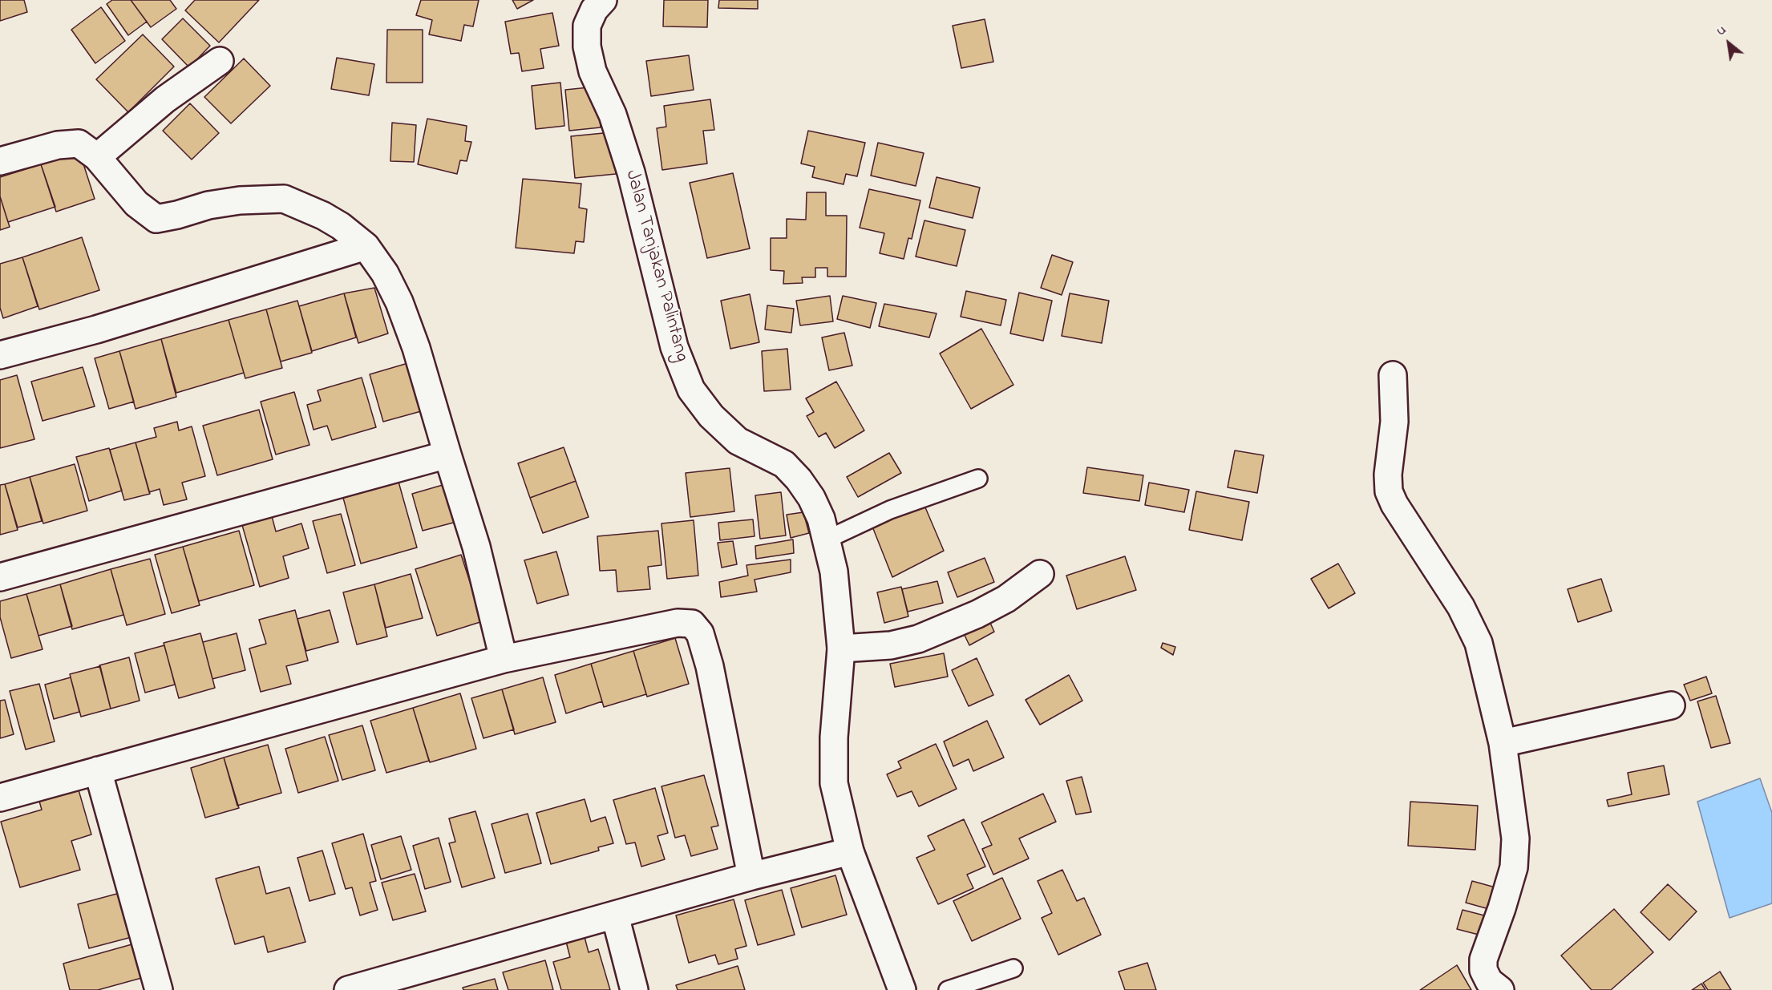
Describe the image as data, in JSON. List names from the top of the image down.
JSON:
{
  "streets": {
    "street": ["Jalan Tanjakan Palintang"]
  },
  "north": "top left"
}
